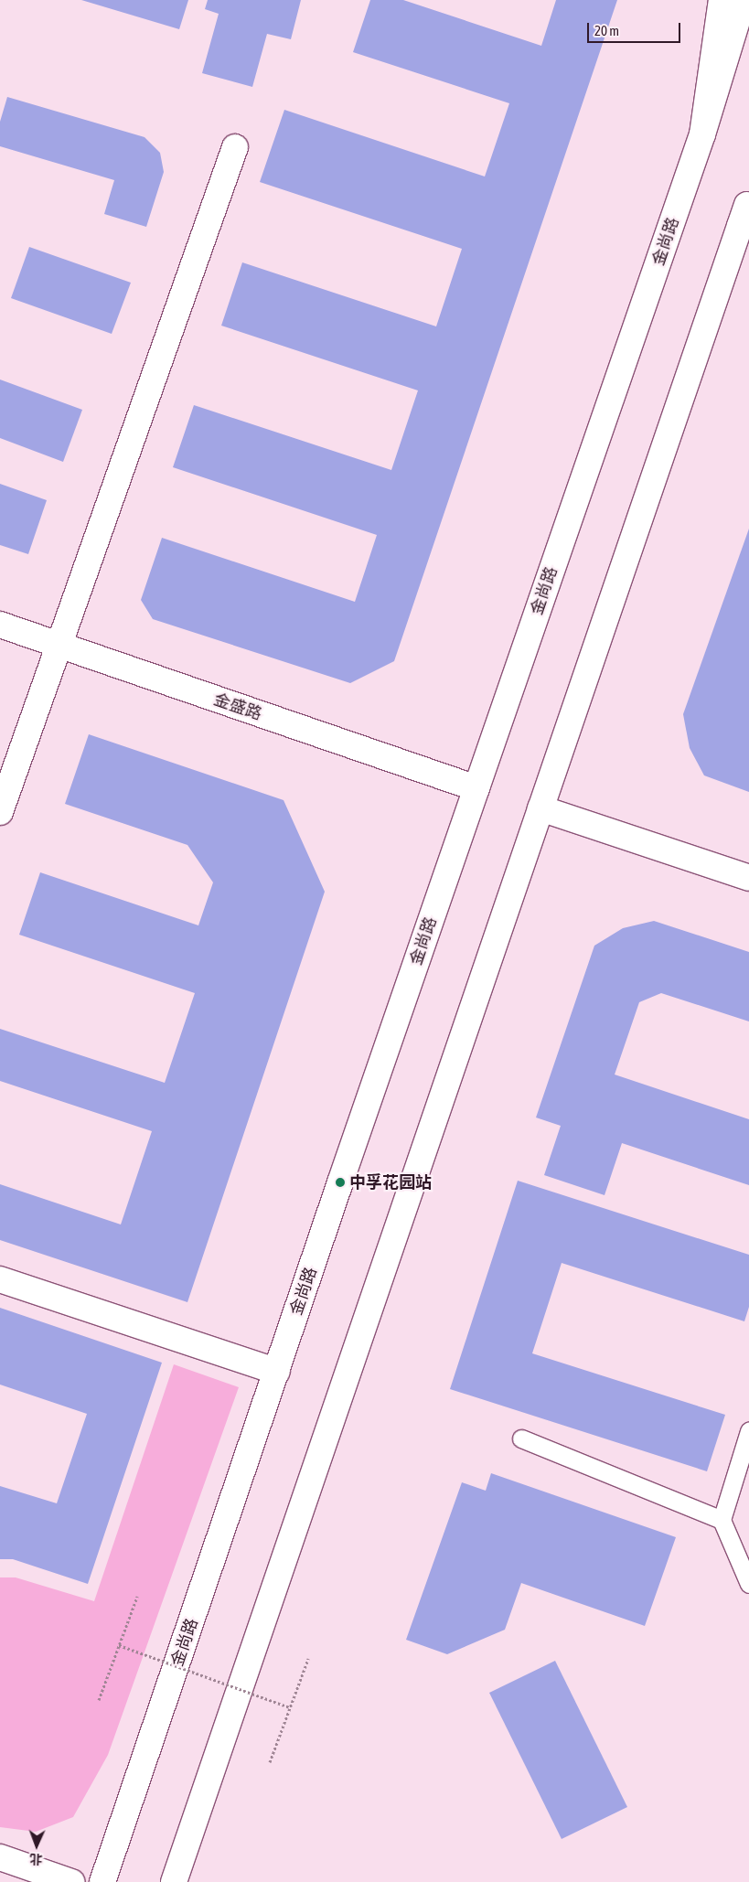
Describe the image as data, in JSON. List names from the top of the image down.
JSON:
{
  "streets": {
    "main road": ["金尚路", "金盛路"]
  },
  "crossings": [
    ["金尚路", "金盛路"]
  ],
  "places": ["中孚花园站"],
  "scale_bar": "20 m",
  "north": "bottom"
}
